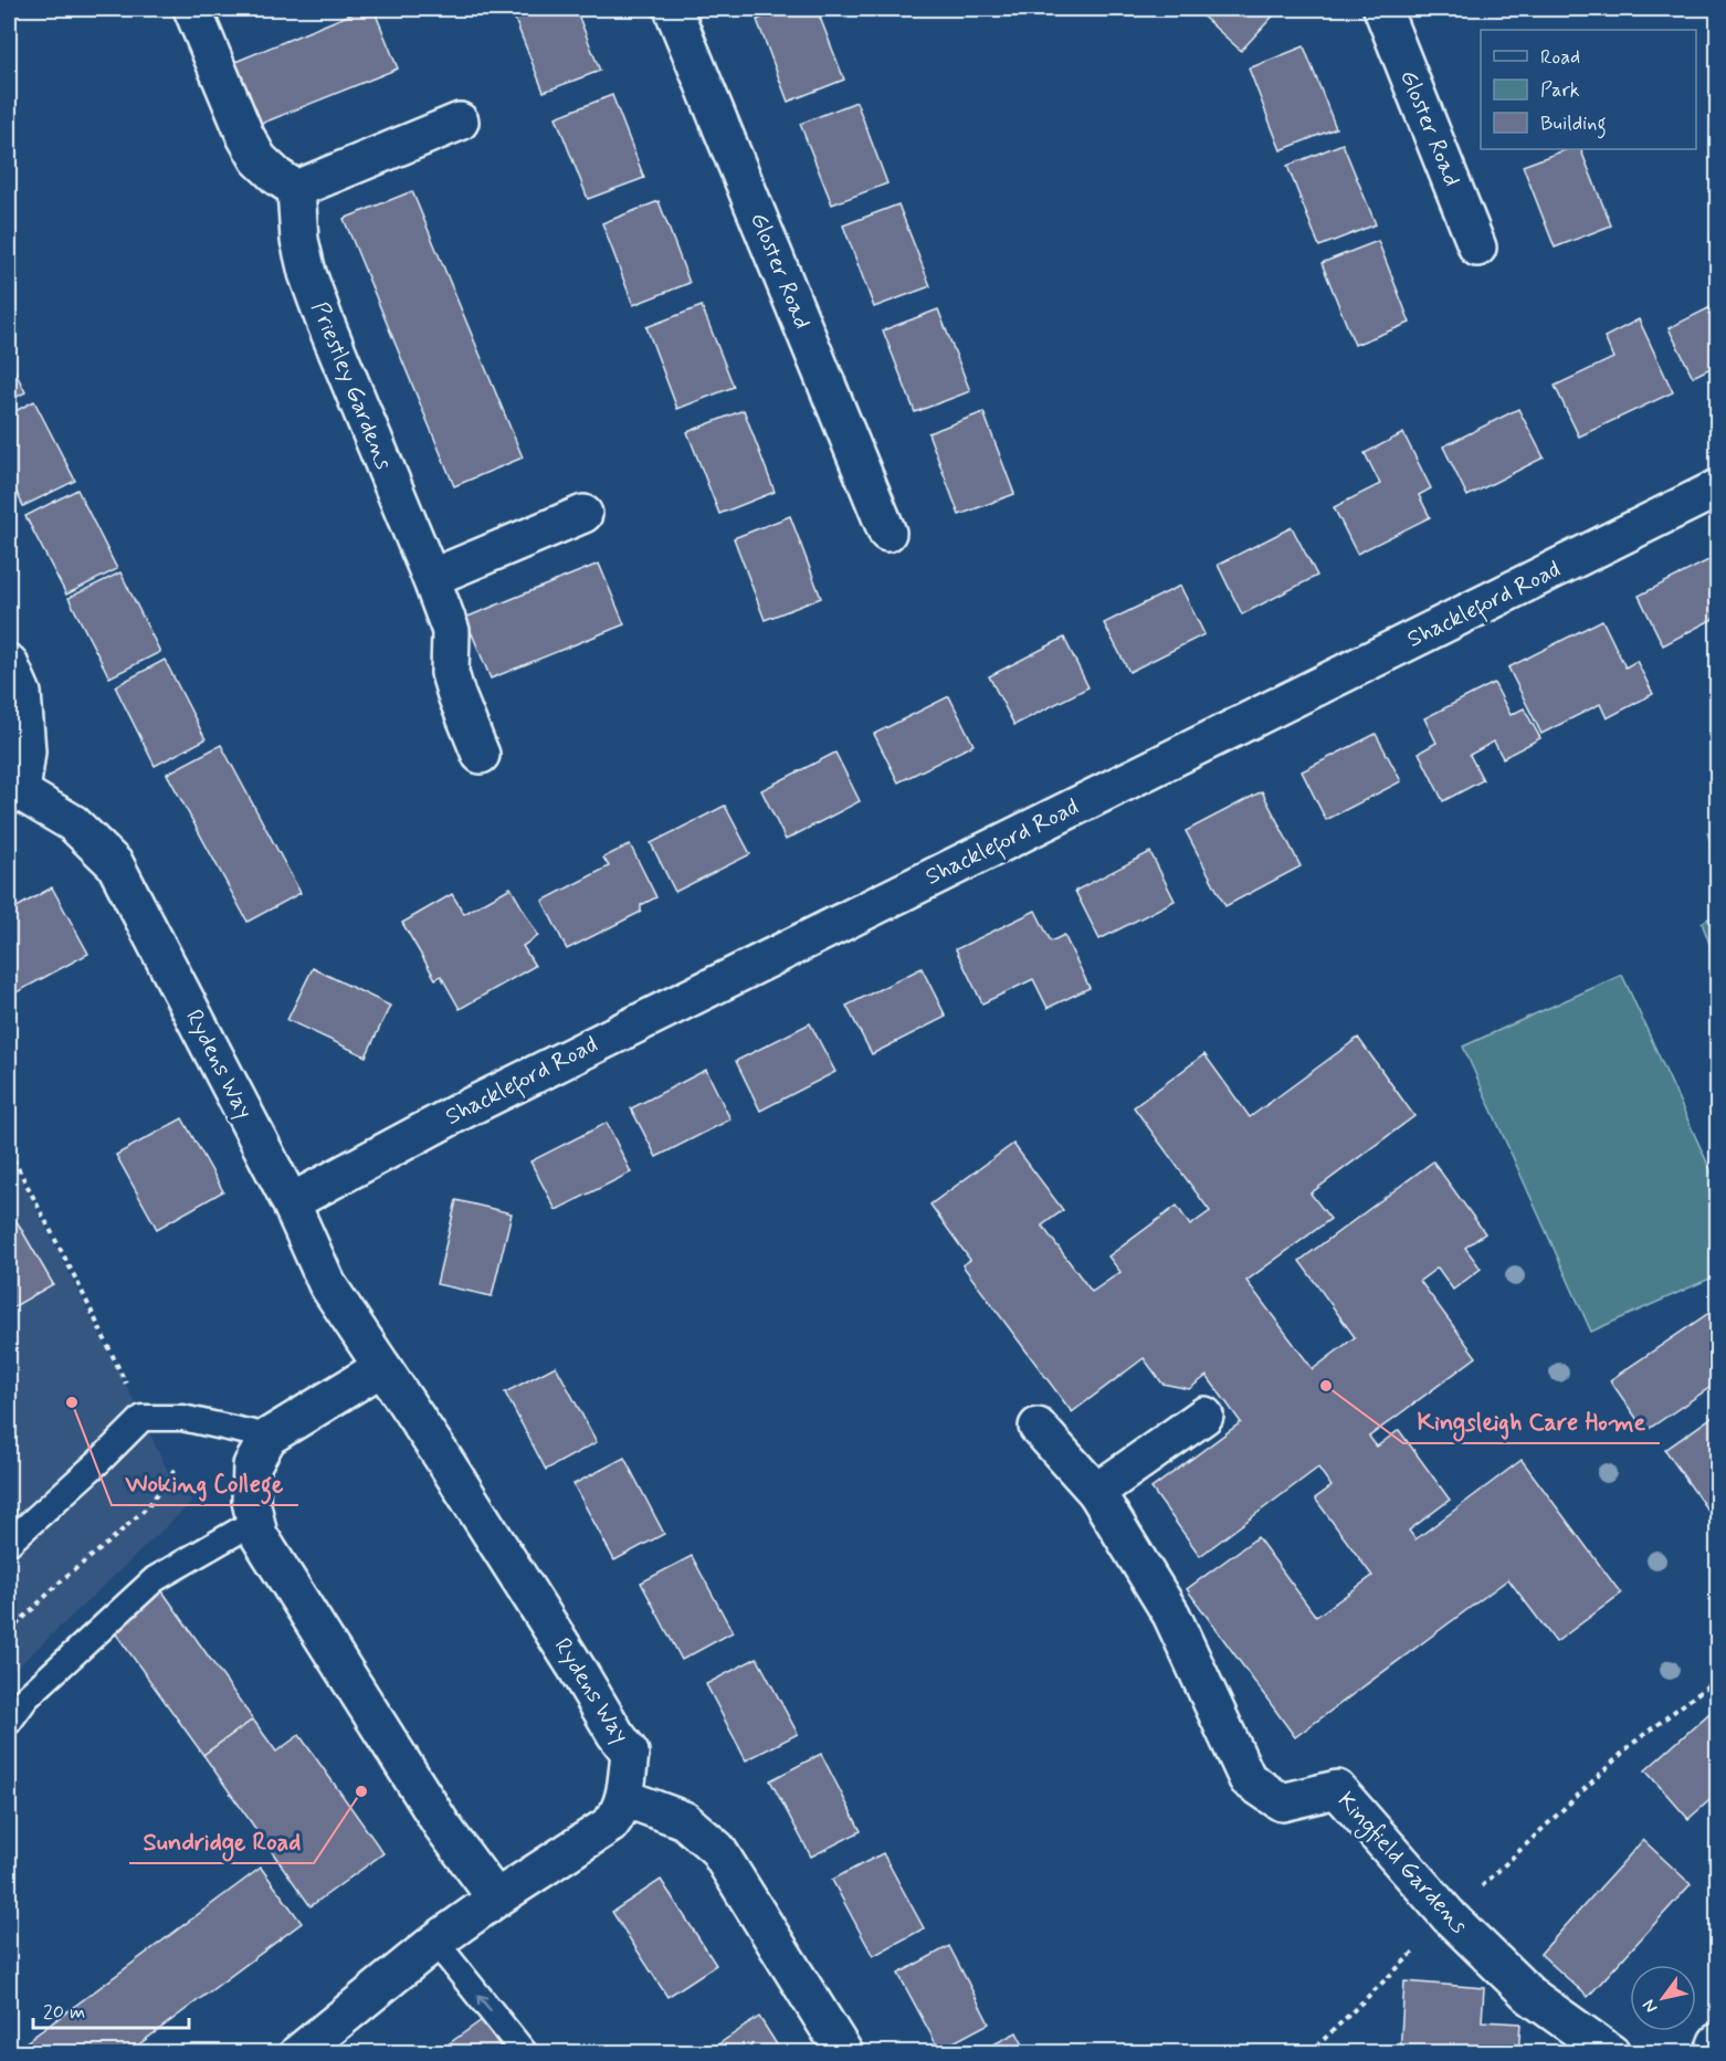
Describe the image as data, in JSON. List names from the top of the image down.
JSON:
{
  "streets": {
    "street": [
      "Gloster Road",
      "Priestley Gardens",
      "Shackleford Road",
      "Rydens Way",
      "Kingfield Gardens"
    ]
  },
  "crossings": [
    ["Shackleford Road", "Rydens Way"]
  ],
  "places": ["Kingsleigh Care Home", "Woking College", "Sundridge Road"],
  "legend": ["Road", "Park", "Building"],
  "scale_bar": "20 m",
  "north": "bottom left"
}
